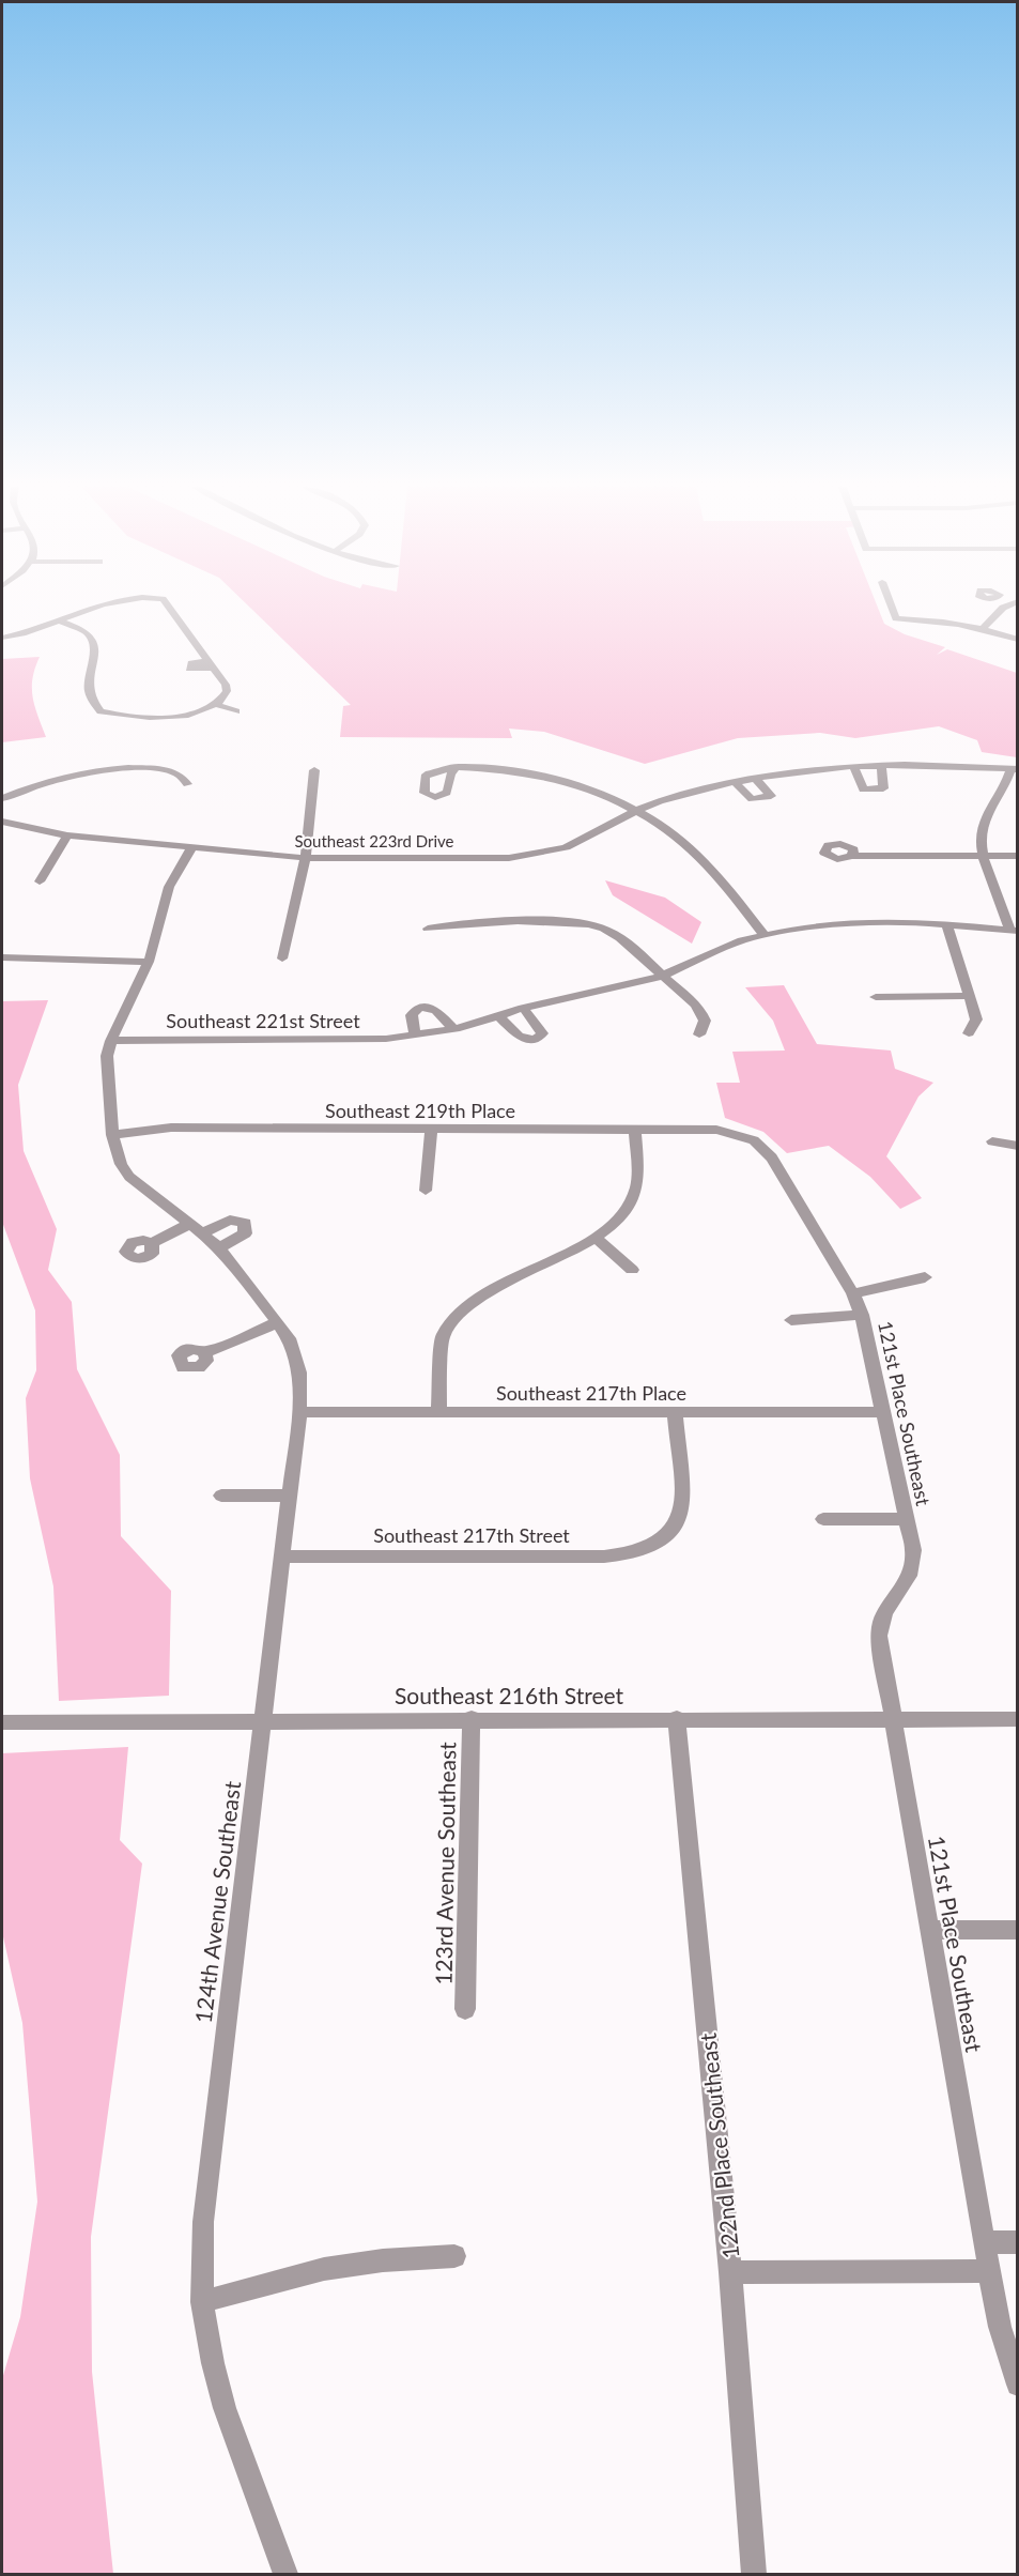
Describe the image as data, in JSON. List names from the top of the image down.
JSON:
{
  "streets": {
    "street": [
      "Southeast 223rd Drive",
      "Southeast 221st Street",
      "Southeast 219th Place",
      "Southeast 217th Place",
      "121st Place Southeast",
      "Southeast 217th Street",
      "Southeast 216th Street",
      "123rd Avenue Southeast",
      "124th Avenue Southeast",
      "122nd Place Southeast"
    ]
  },
  "crossings": [
    ["Southeast 223rd Drive", "124th Avenue Southeast"],
    ["Southeast 221st Street", "124th Avenue Southeast"],
    ["Southeast 219th Place", "121st Place Southeast"],
    ["Southeast 219th Place", "124th Avenue Southeast"],
    ["Southeast 217th Place", "121st Place Southeast"],
    ["Southeast 217th Place", "Southeast 217th Street"],
    ["Southeast 217th Place", "124th Avenue Southeast"],
    ["121st Place Southeast", "Southeast 216th Street"],
    ["Southeast 217th Street", "124th Avenue Southeast"],
    ["Southeast 216th Street", "123rd Avenue Southeast"],
    ["Southeast 216th Street", "124th Avenue Southeast"],
    ["Southeast 216th Street", "122nd Place Southeast"]
  ]
}
